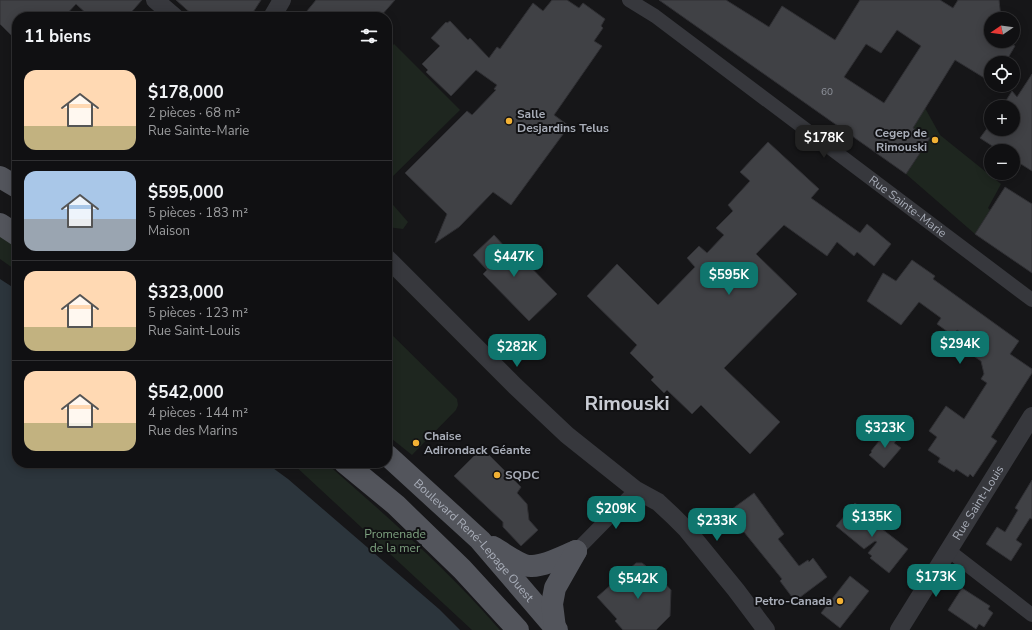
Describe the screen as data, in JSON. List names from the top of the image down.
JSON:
{
  "streets": {
    "main road": ["Boulevard René-Lepage Ouest"],
    "street": ["Rue Sainte-Marie", "Rue Saint-Louis"]
  },
  "districts": ["Rimouski"],
  "parks": ["Promenade de la mer"],
  "places": [
    "Salle Desjardins Telus",
    "Cegep de Rimouski",
    "Chaise Adirondack Géante",
    "SQDC",
    "Petro-Canada"
  ],
  "house_numbers": ["60"],
  "north": "left",
  "page": {
    "map_buttons": ["+", "−"],
    "heading": "11 biens",
    "list": [
      {
        "name": "$178,000",
        "note": "2 pièces · 68 m² · Rue Sainte-Marie"
      },
      {
        "name": "$595,000",
        "note": "5 pièces · 183 m² · Maison"
      },
      {
        "name": "$323,000",
        "note": "5 pièces · 123 m² · Rue Saint-Louis"
      },
      {
        "name": "$542,000",
        "note": "4 pièces · 144 m² · Rue des Marins"
      }
    ],
    "price": [
      "$178K",
      "$447K",
      "$595K",
      "$294K",
      "$282K",
      "$323K",
      "$209K",
      "$135K",
      "$233K",
      "$173K",
      "$542K"
    ]
  }
}
